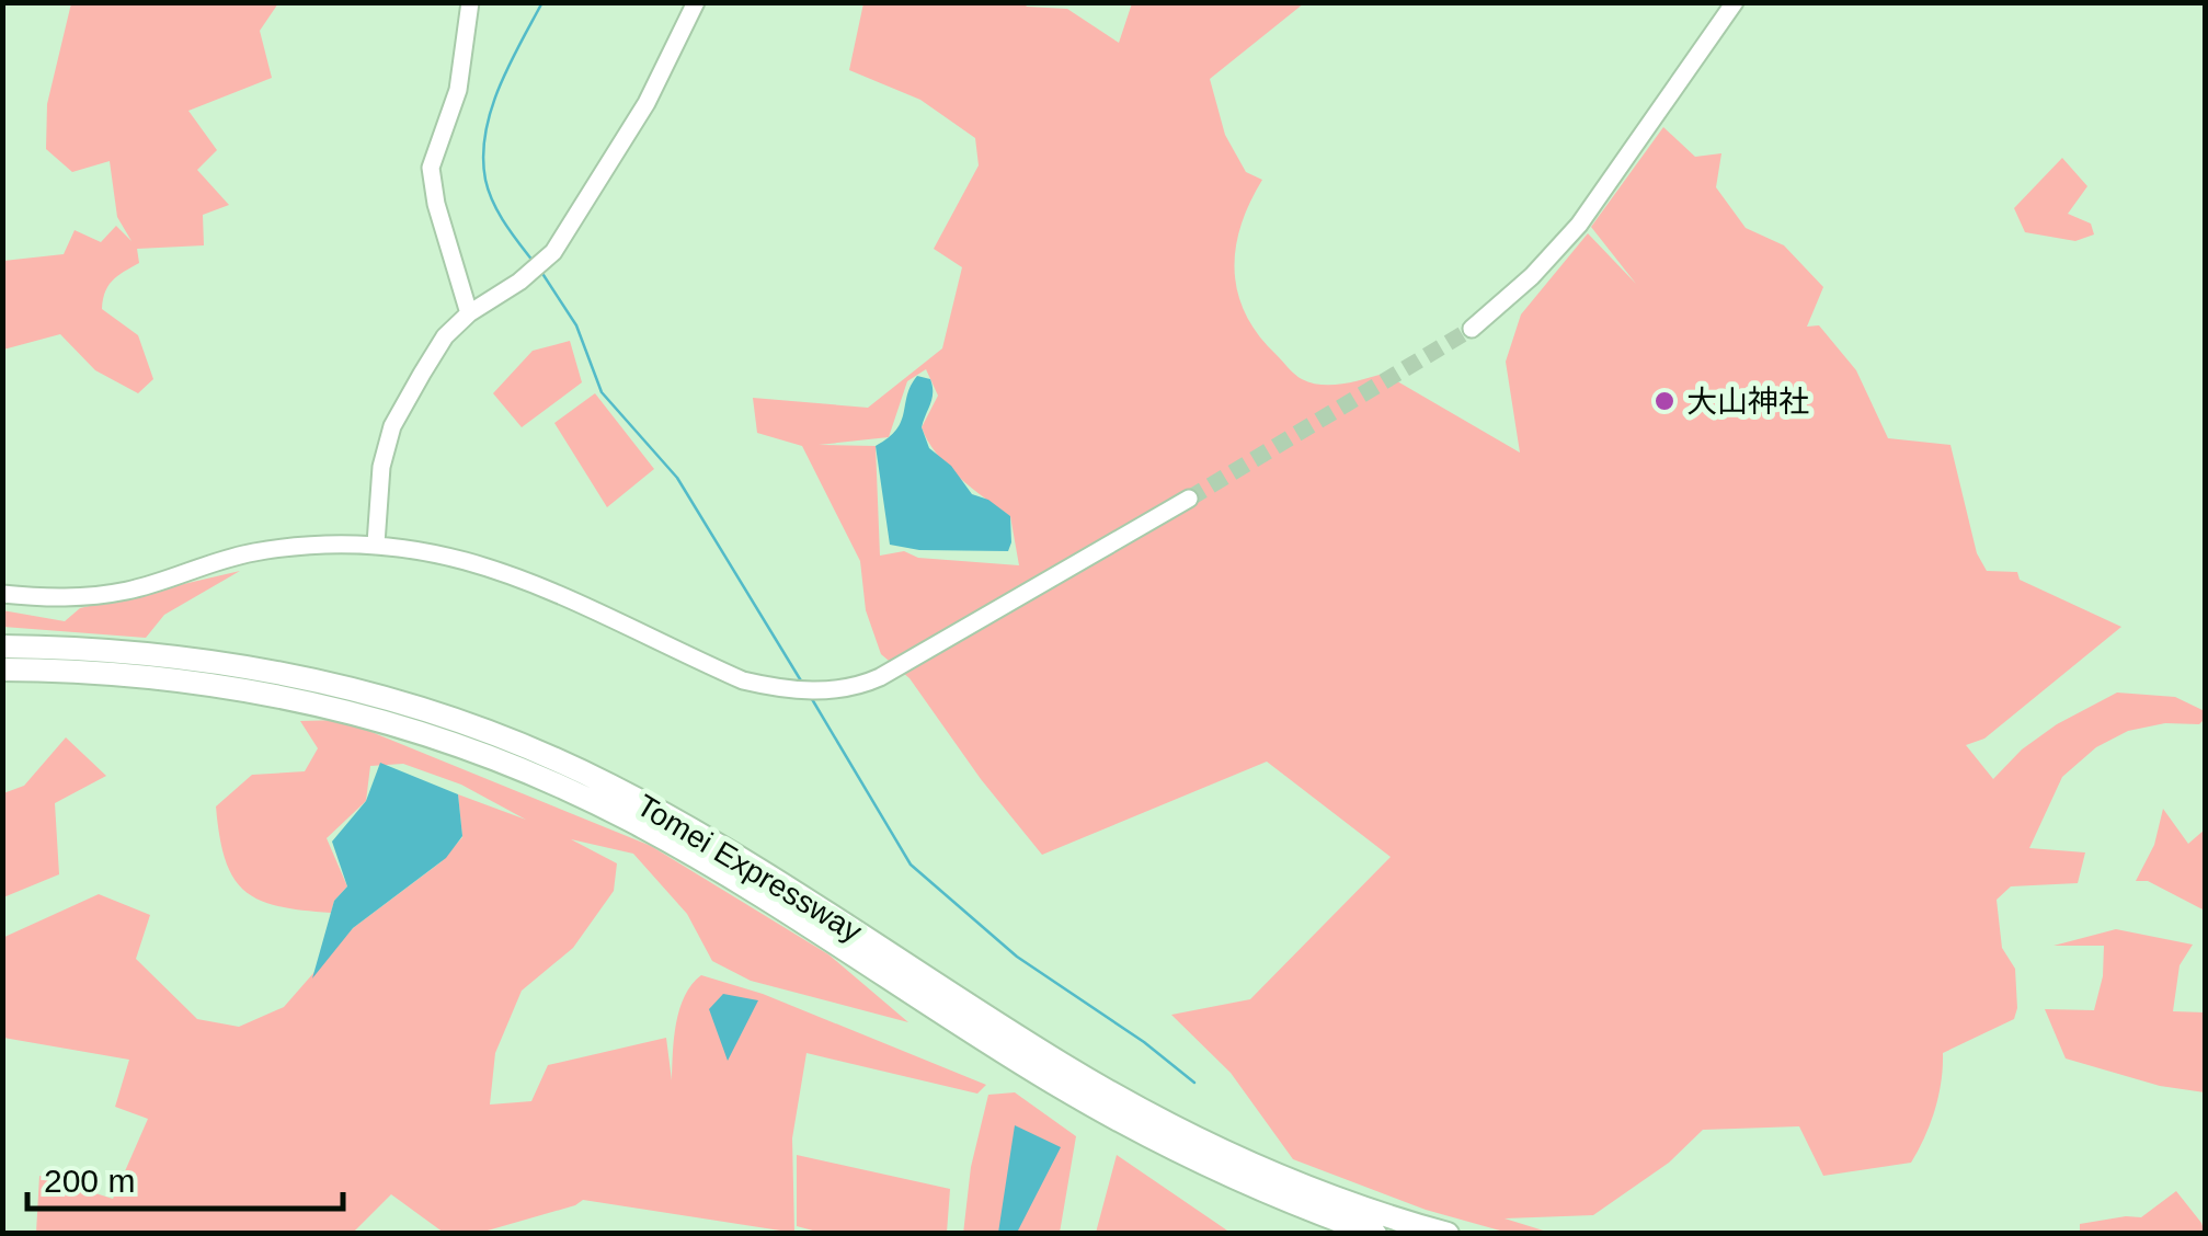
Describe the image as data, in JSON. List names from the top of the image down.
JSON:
{
  "streets": {
    "highway": ["Tomei Expressway"]
  },
  "places": ["大山神社"],
  "scale_bar": "200 m"
}
